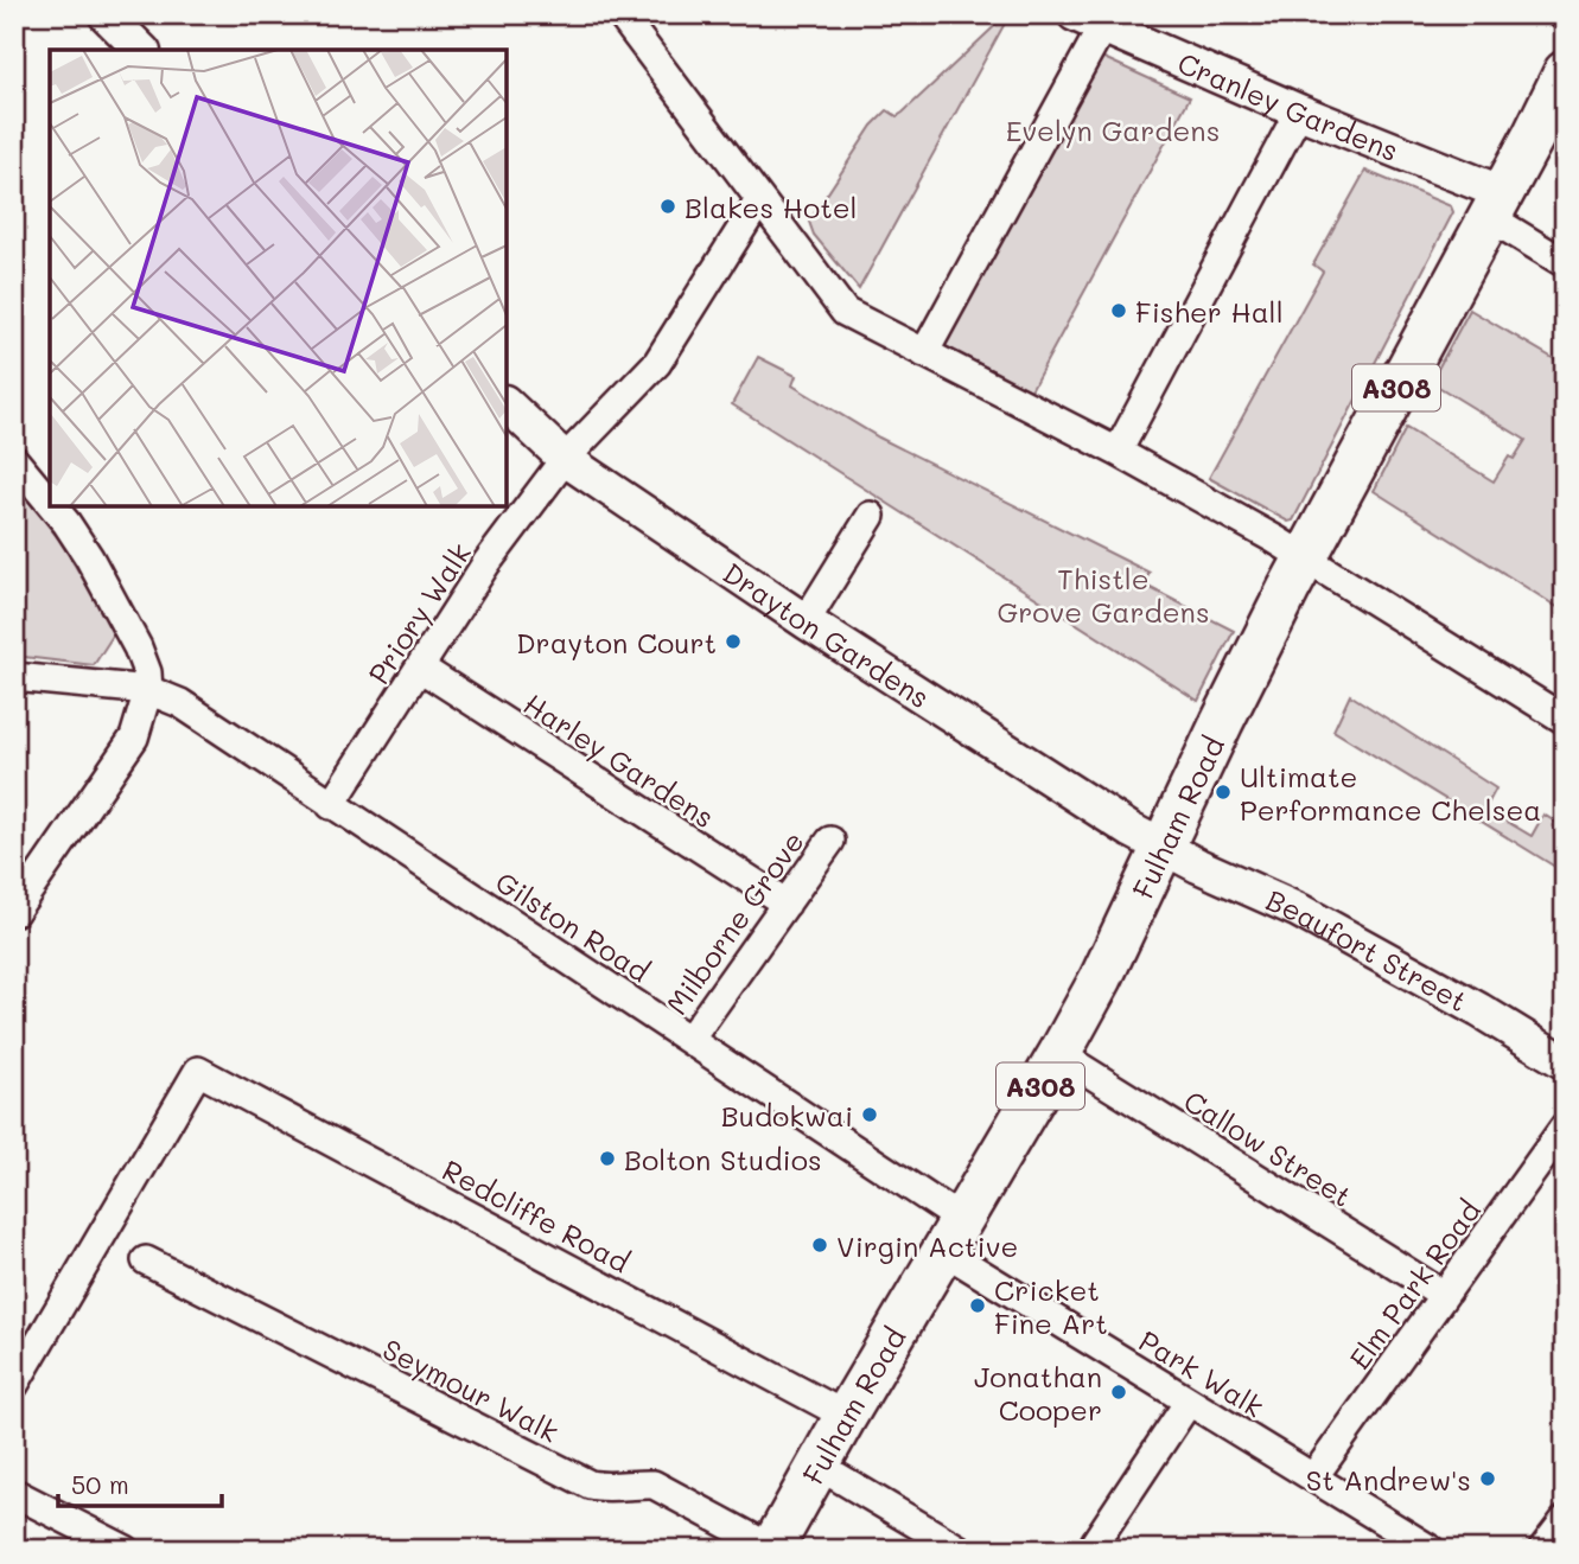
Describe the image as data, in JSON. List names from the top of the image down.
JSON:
{
  "streets": {
    "main road": ["A308", "Fulham Road"],
    "street": [
      "Cranley Gardens",
      "Priory Walk",
      "Drayton Gardens",
      "Harley Gardens",
      "Milborne Grove",
      "Gilston Road",
      "Beaufort Street",
      "Callow Street",
      "Redcliffe Road",
      "Elm Park Road",
      "Park Walk",
      "Seymour Walk"
    ]
  },
  "crossings": [
    ["Cranley Gardens", "Fulham Road"],
    ["Priory Walk", "Drayton Gardens"],
    ["Priory Walk", "Harley Gardens"],
    ["Priory Walk", "Gilston Road"],
    ["Drayton Gardens", "Fulham Road"],
    ["Drayton Gardens", "Beaufort Street"],
    ["Harley Gardens", "Milborne Grove"],
    ["Fulham Road", "Gilston Road"],
    ["Fulham Road", "Beaufort Street"],
    ["Fulham Road", "Callow Street"],
    ["Fulham Road", "Redcliffe Road"],
    ["Fulham Road", "Park Walk"],
    ["Fulham Road", "Seymour Walk"],
    ["Milborne Grove", "Gilston Road"],
    ["Gilston Road", "Park Walk"],
    ["Callow Street", "Elm Park Road"],
    ["Elm Park Road", "Park Walk"]
  ],
  "parks": ["Evelyn Gardens", "Thistle Grove Gardens"],
  "places": [
    "Blakes Hotel",
    "Fisher Hall",
    "Drayton Court",
    "Ultimate Performance Chelsea",
    "Budokwai",
    "Bolton Studios",
    "Virgin Active",
    "Cricket Fine Art",
    "Jonathan Cooper",
    "St Andrew's"
  ],
  "scale_bar": "50 m"
}
